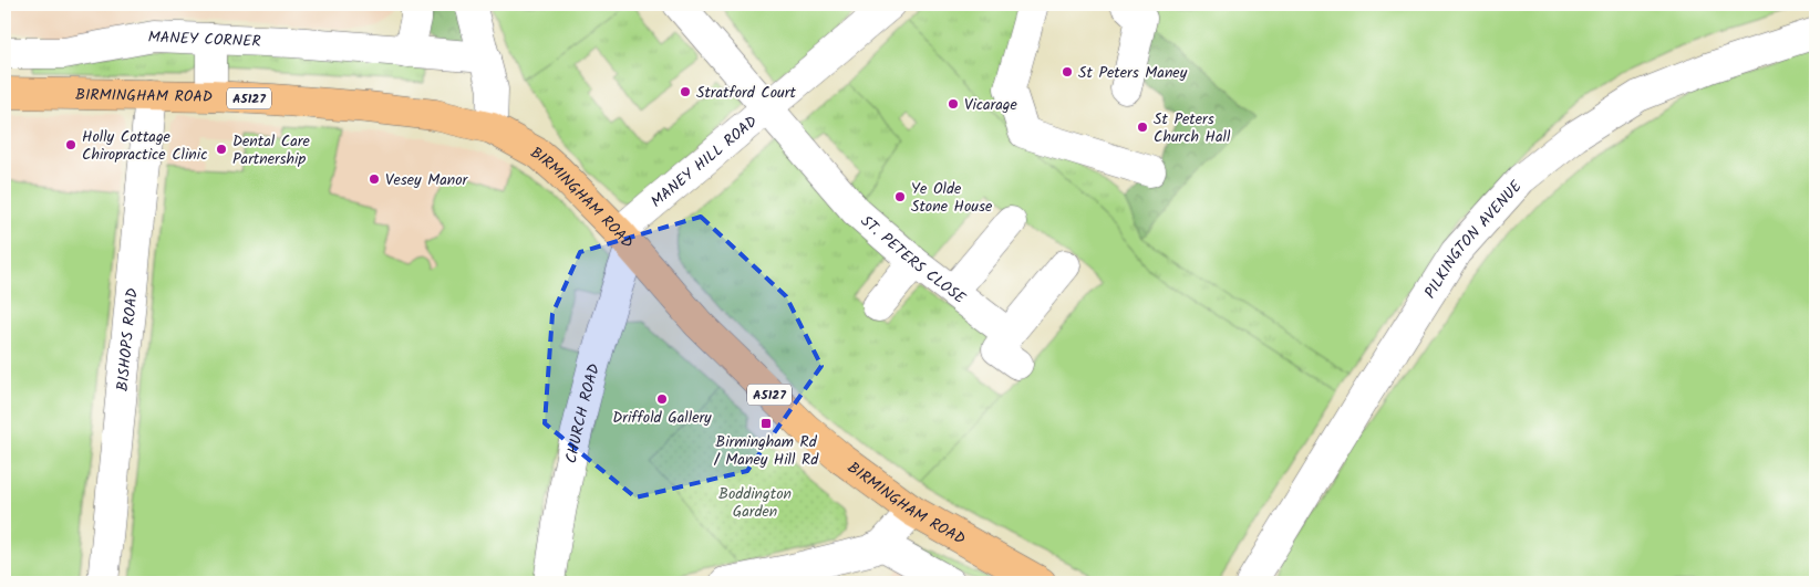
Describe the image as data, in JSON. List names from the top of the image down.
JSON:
{
  "streets": {
    "main road": ["BIRMINGHAM ROAD", "A5127"],
    "street": [
      "MANEY CORNER",
      "MANEY HILL ROAD",
      "PILKINGTON AVENUE",
      "ST. PETERS CLOSE",
      "BISHOPS ROAD",
      "CHURCH ROAD"
    ]
  },
  "crossings": [
    ["BIRMINGHAM ROAD", "MANEY HILL ROAD"],
    ["BIRMINGHAM ROAD", "BISHOPS ROAD"],
    ["BIRMINGHAM ROAD", "CHURCH ROAD"],
    ["MANEY HILL ROAD", "ST. PETERS CLOSE"],
    ["MANEY HILL ROAD", "CHURCH ROAD"]
  ],
  "parks": ["Boddington Garden"],
  "places": {
    "other": [
      "St Peters Maney",
      "Stratford Court",
      "Vicarage",
      "St Peters Church Hall",
      "Holly Cottage Chiropractice Clinic",
      "Dental Care Partnership",
      "Vesey Manor",
      "Ye Olde Stone House",
      "Driffold Gallery"
    ],
    "transit": ["Birmingham Rd / Maney Hill Rd"]
  }
}
